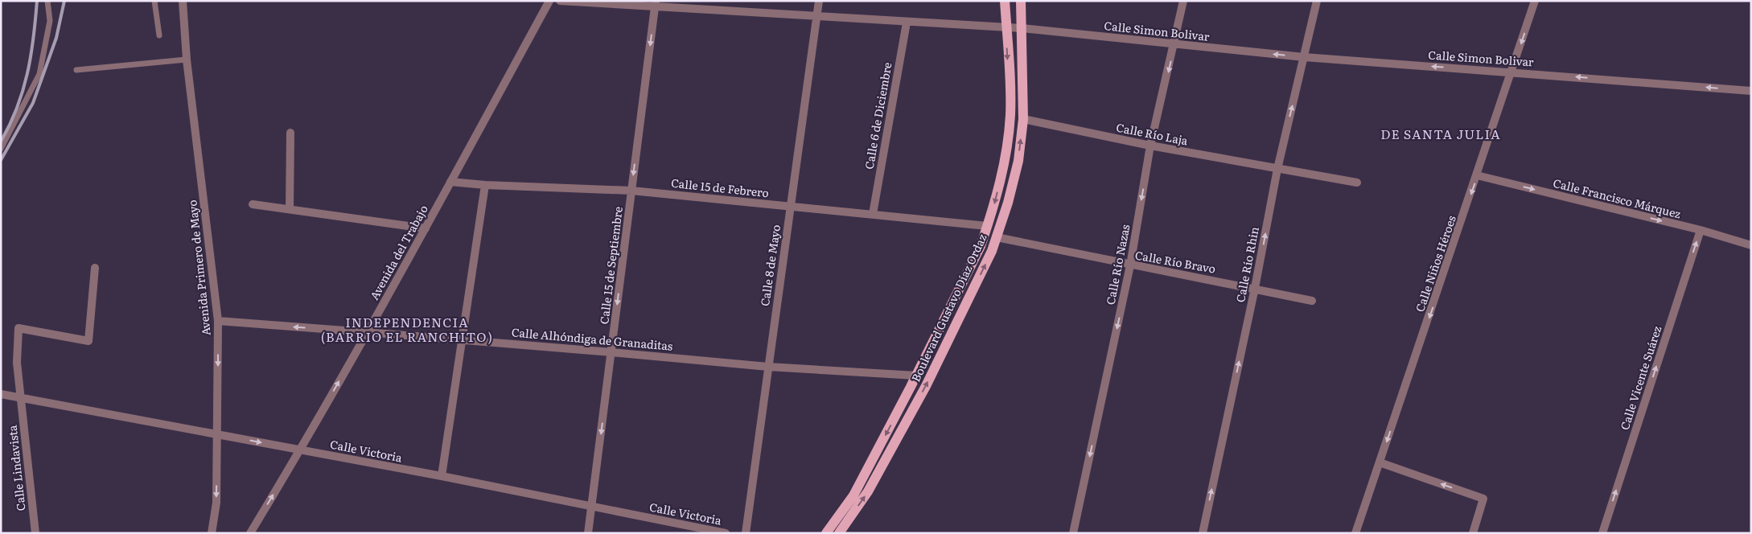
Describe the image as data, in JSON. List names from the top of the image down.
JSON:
{
  "streets": {
    "main road": ["Boulevard Gustavo Díaz Ordaz"],
    "street": [
      "Calle Simon Bolivar",
      "Calle 6 de Diciembre",
      "Calle Río Laja",
      "Calle 15 de Febrero",
      "Calle Francisco Márquez",
      "Avenida del Trabajo",
      "Calle Río Bravo",
      "Calle Niños Héroes",
      "Calle Río Nazas",
      "Calle Río Rhin",
      "Calle 15 de Septiembre",
      "Calle 8 de Mayo",
      "Avenida Primero de Mayo",
      "Calle Alhóndiga de Granaditas",
      "Calle Vicente Suárez",
      "Calle Victoria",
      "Calle Lindavista"
    ]
  },
  "crossings": [
    ["Calle Simon Bolivar", "Calle 6 de Diciembre"],
    ["Calle Simon Bolivar", "Calle Niños Héroes"],
    ["Calle Simon Bolivar", "Calle Río Nazas"],
    ["Calle Simon Bolivar", "Calle Río Rhin"],
    ["Calle Simon Bolivar", "Calle 15 de Septiembre"],
    ["Calle Simon Bolivar", "Calle 8 de Mayo"],
    ["Calle Simon Bolivar", "Boulevard Gustavo Díaz Ordaz"],
    ["Calle 6 de Diciembre", "Calle 15 de Febrero"],
    ["Calle Río Laja", "Calle Río Nazas"],
    ["Calle Río Laja", "Calle Río Rhin"],
    ["Calle Río Laja", "Boulevard Gustavo Díaz Ordaz"],
    ["Calle 15 de Febrero", "Avenida del Trabajo"],
    ["Calle 15 de Febrero", "Calle 15 de Septiembre"],
    ["Calle 15 de Febrero", "Calle 8 de Mayo"],
    ["Calle 15 de Febrero", "Boulevard Gustavo Díaz Ordaz"],
    ["Calle Francisco Márquez", "Calle Niños Héroes"],
    ["Calle Francisco Márquez", "Calle Vicente Suárez"],
    ["Avenida del Trabajo", "Calle Alhóndiga de Granaditas"],
    ["Avenida del Trabajo", "Calle Victoria"],
    ["Calle Río Bravo", "Calle Río Nazas"],
    ["Calle Río Bravo", "Calle Río Rhin"],
    ["Calle Río Bravo", "Boulevard Gustavo Díaz Ordaz"],
    ["Calle 15 de Septiembre", "Calle Alhóndiga de Granaditas"],
    ["Calle 15 de Septiembre", "Calle Victoria"],
    ["Calle 8 de Mayo", "Calle Alhóndiga de Granaditas"],
    ["Avenida Primero de Mayo", "Calle Alhóndiga de Granaditas"],
    ["Avenida Primero de Mayo", "Calle Victoria"],
    ["Boulevard Gustavo Díaz Ordaz", "Calle Alhóndiga de Granaditas"],
    ["Calle Victoria", "Calle Lindavista"]
  ],
  "one_way": [
    "Calle Simon Bolivar",
    "Calle Francisco Márquez",
    "Avenida del Trabajo",
    "Calle Niños Héroes",
    "Calle Río Nazas",
    "Calle Río Rhin",
    "Calle 15 de Septiembre",
    "Avenida Primero de Mayo",
    "Calle Vicente Suárez"
  ],
  "districts": ["DE SANTA JULIA", "INDEPENDENCIA (BARRIO EL RANCHITO)"]
}
